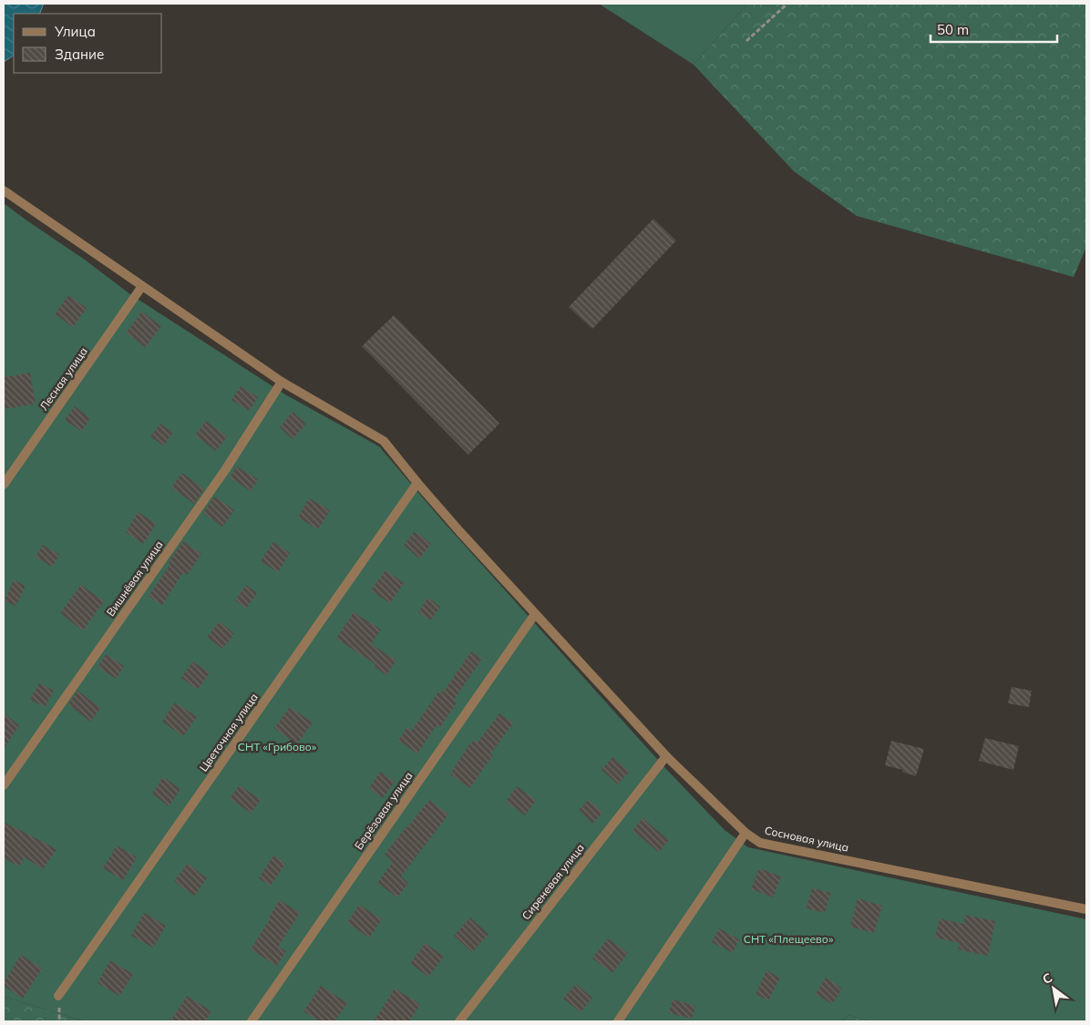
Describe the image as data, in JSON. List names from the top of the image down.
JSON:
{
  "streets": {
    "street": [
      "Лесная улица",
      "Вишнёвая улица",
      "Цветочная улица",
      "Берёзовая улица",
      "Сосновая улица",
      "Сиреневая улица"
    ]
  },
  "crossings": [
    ["Лесная улица", "Сосновая улица"],
    ["Вишнёвая улица", "Сосновая улица"],
    ["Цветочная улица", "Сосновая улица"],
    ["Берёзовая улица", "Сосновая улица"],
    ["Сосновая улица", "Сиреневая улица"]
  ],
  "parks": ["СНТ «Грибово»", "СНТ «Плещеево»"],
  "legend": ["Улица", "Здание"],
  "scale_bar": "50 m",
  "north": "top left"
}
